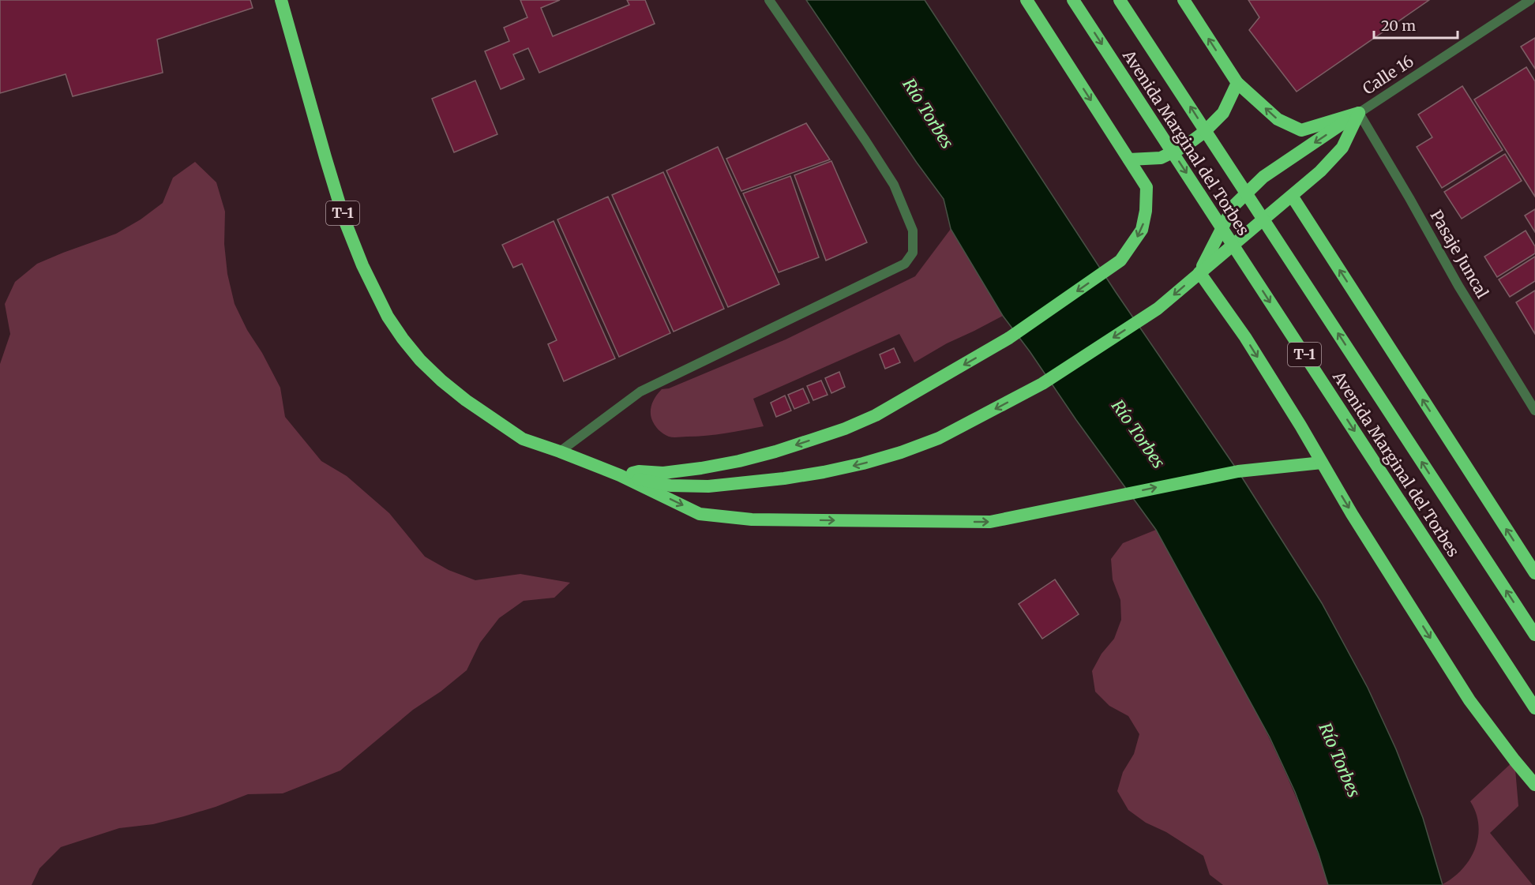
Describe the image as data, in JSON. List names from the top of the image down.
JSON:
{
  "streets": {
    "highway": ["Avenida Marginal del Torbes", "T-1"],
    "street": ["Calle 16", "Pasaje Juncal"]
  },
  "crossings": [
    ["Calle 16", "Pasaje Juncal"]
  ],
  "water": ["Río Torbes"],
  "scale_bar": "20 m"
}
